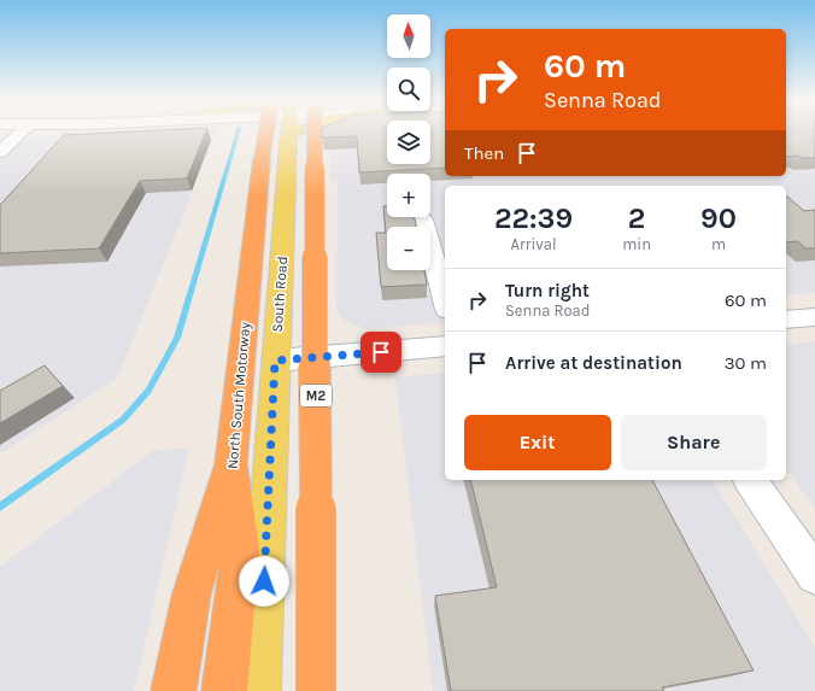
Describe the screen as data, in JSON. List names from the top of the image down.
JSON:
{
  "streets": {
    "highway": ["North South Motorway", "M2"],
    "main road": ["South Road"]
  },
  "north": "top",
  "page": {
    "map_buttons": ["+", "−"],
    "turn": ["60 m", "Senna Road"],
    "then": "Then",
    "eta": [
      "22:39",
      "Arrival",
      "2",
      "min",
      "90",
      "m"
    ],
    "list": [
      {
        "name": "Turn right",
        "note": "Senna Road",
        "value": "60 m"
      },
      {
        "name": "Arrive at destination",
        "value": "30 m"
      }
    ],
    "buttons": ["Exit", "Share"]
  }
}
